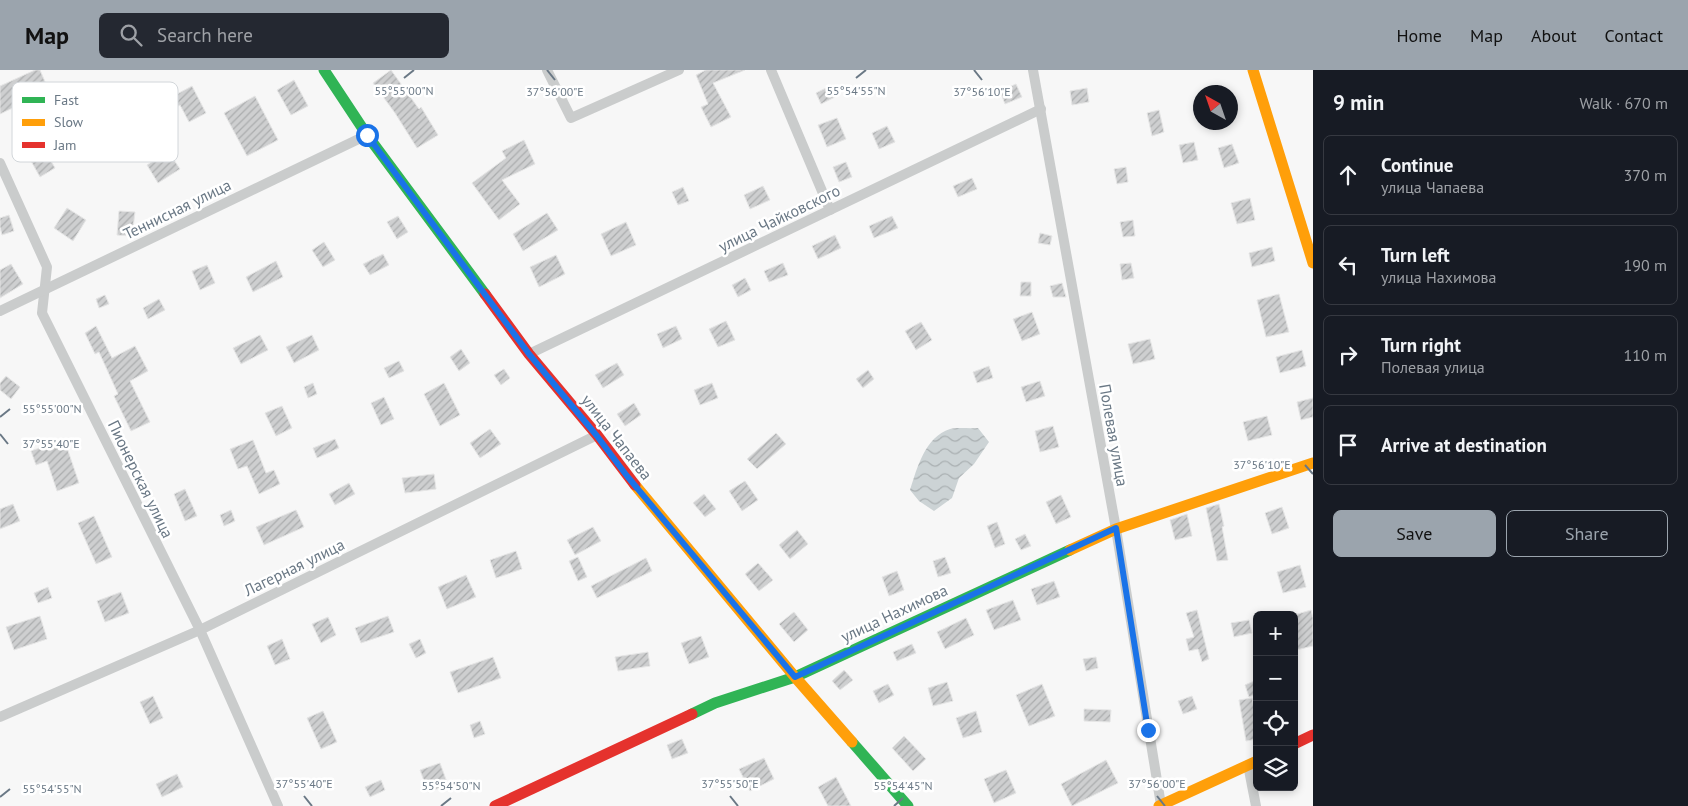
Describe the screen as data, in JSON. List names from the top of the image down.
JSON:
{
  "streets": {
    "street": [
      "Теннисная улица",
      "улица Чайковского",
      "Полевая улица",
      "улица Чапаева",
      "Пионерская улица",
      "Лагерная улица",
      "улица Нахимова"
    ]
  },
  "crossings": [
    ["Теннисная улица", "улица Чапаева"],
    ["Теннисная улица", "Пионерская улица"],
    ["улица Чайковского", "Полевая улица"],
    ["улица Чайковского", "улица Чапаева"],
    ["Полевая улица", "улица Нахимова"],
    ["улица Чапаева", "Лагерная улица"],
    ["улица Чапаева", "улица Нахимова"],
    ["Пионерская улица", "Лагерная улица"]
  ],
  "legend": ["Fast", "Slow", "Jam"],
  "north": "top left",
  "page": {
    "header": "Map",
    "search": "Search here",
    "nav": [
      "Home",
      "Map",
      "About",
      "Contact"
    ],
    "heading": ["9 min", "Walk · 670 m"],
    "list": [
      ["Continue", "улица Чапаева", "370 m"],
      ["Turn left", "улица Нахимова", "190 m"],
      ["Turn right", "Полевая улица", "110 m"],
      "Arrive at destination"
    ],
    "buttons": ["Save", "Share"],
    "map_buttons": ["+", "−"]
  },
  "coordinates": [
    "55°55'00\"N",
    "55°54'55\"N",
    "37°56'00\"E",
    "37°56'10\"E",
    "37°55'40\"E",
    "37°55'50\"E",
    "55°54'50\"N",
    "55°54'45\"N"
  ]
}
